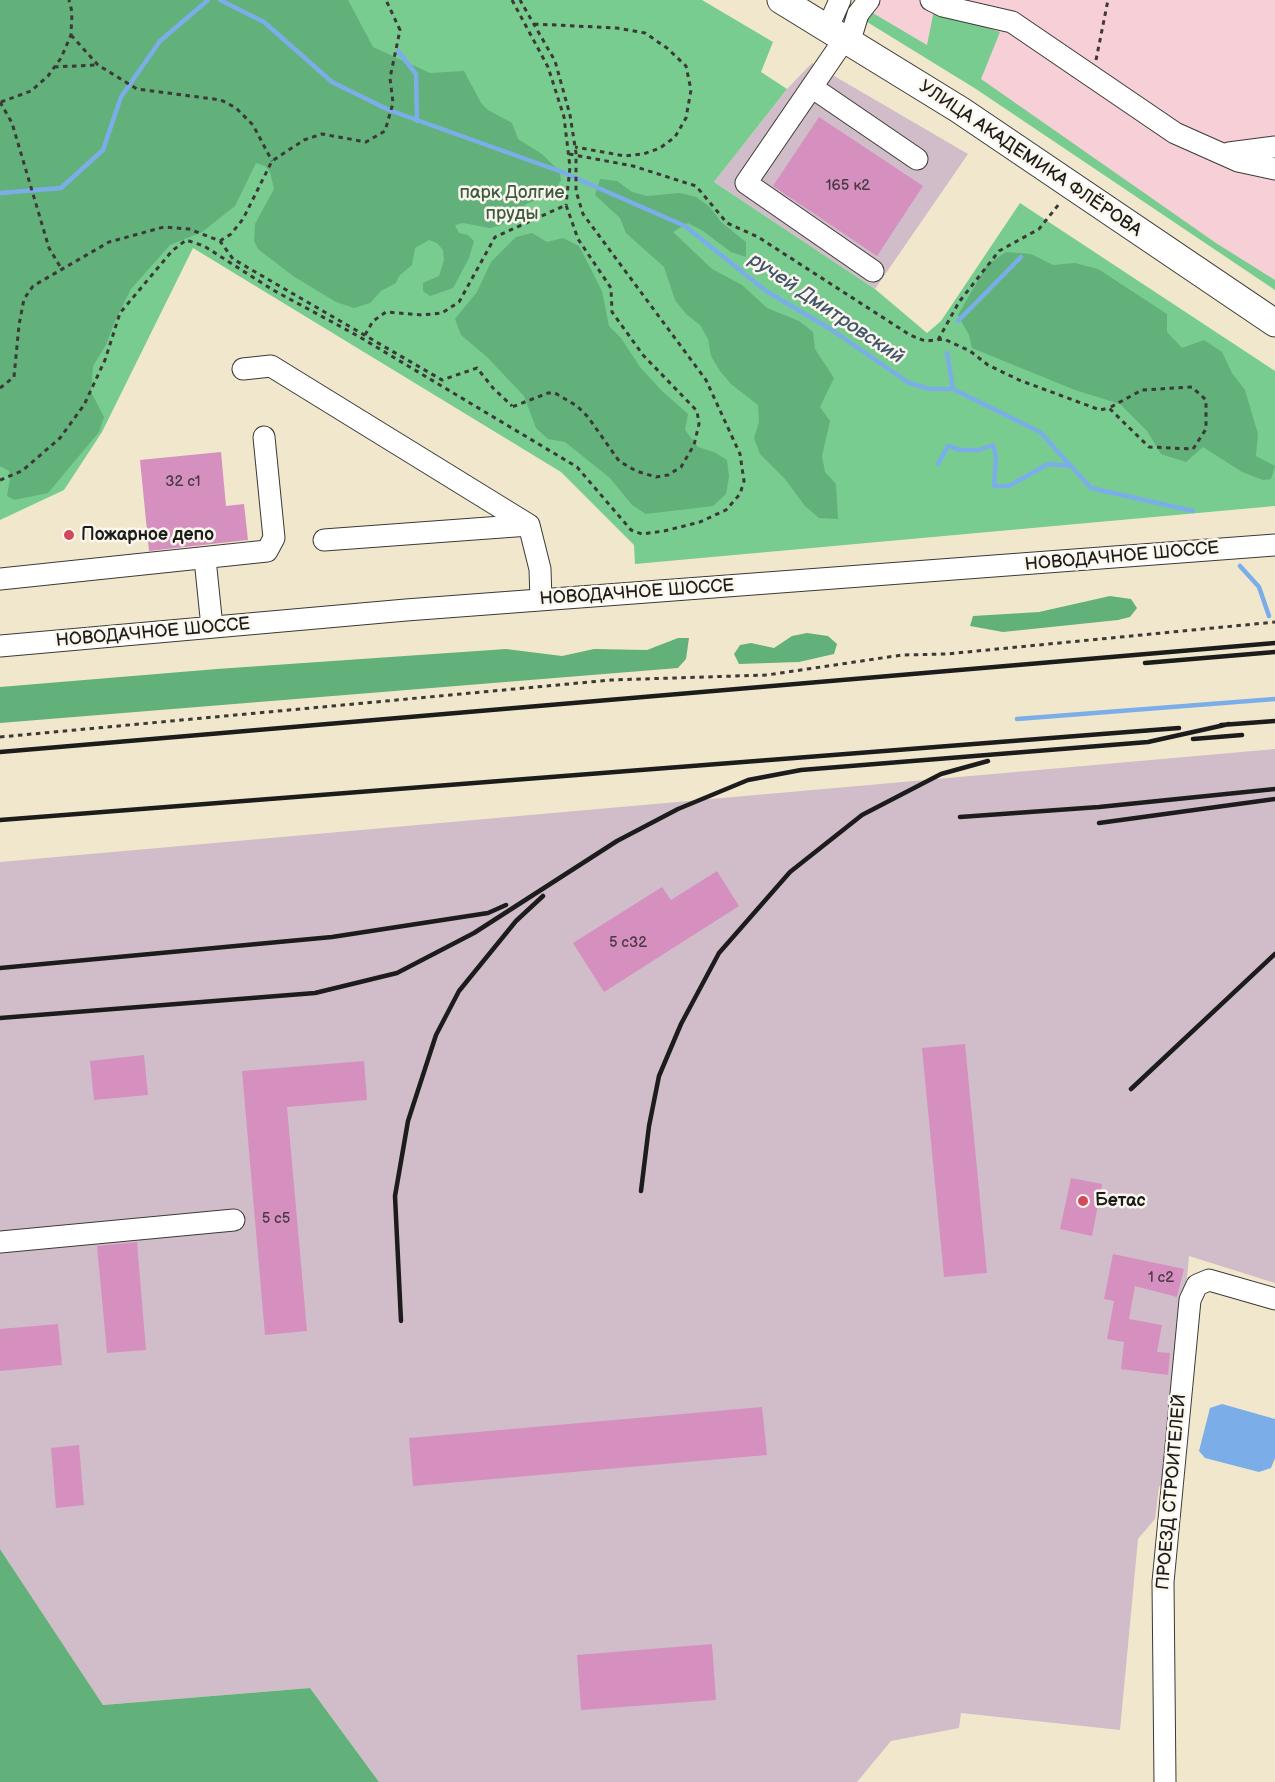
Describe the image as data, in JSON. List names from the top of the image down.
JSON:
{
  "streets": {
    "main road": ["УЛИЦА АКАДЕМИКА ФЛЁРОВА"],
    "street": ["НОВОДАЧНОЕ ШОССЕ", "ПРОЕЗД СТРОИТЕЛЕЙ"]
  },
  "water": ["ручей Дмитровский"],
  "parks": ["парк Долгие пруды"],
  "places": ["Пожарное депо", "Бетас"],
  "house_numbers": [
    "165 к2",
    "32 с1",
    "5 с32",
    "5 с5",
    "1 с2"
  ]
}
